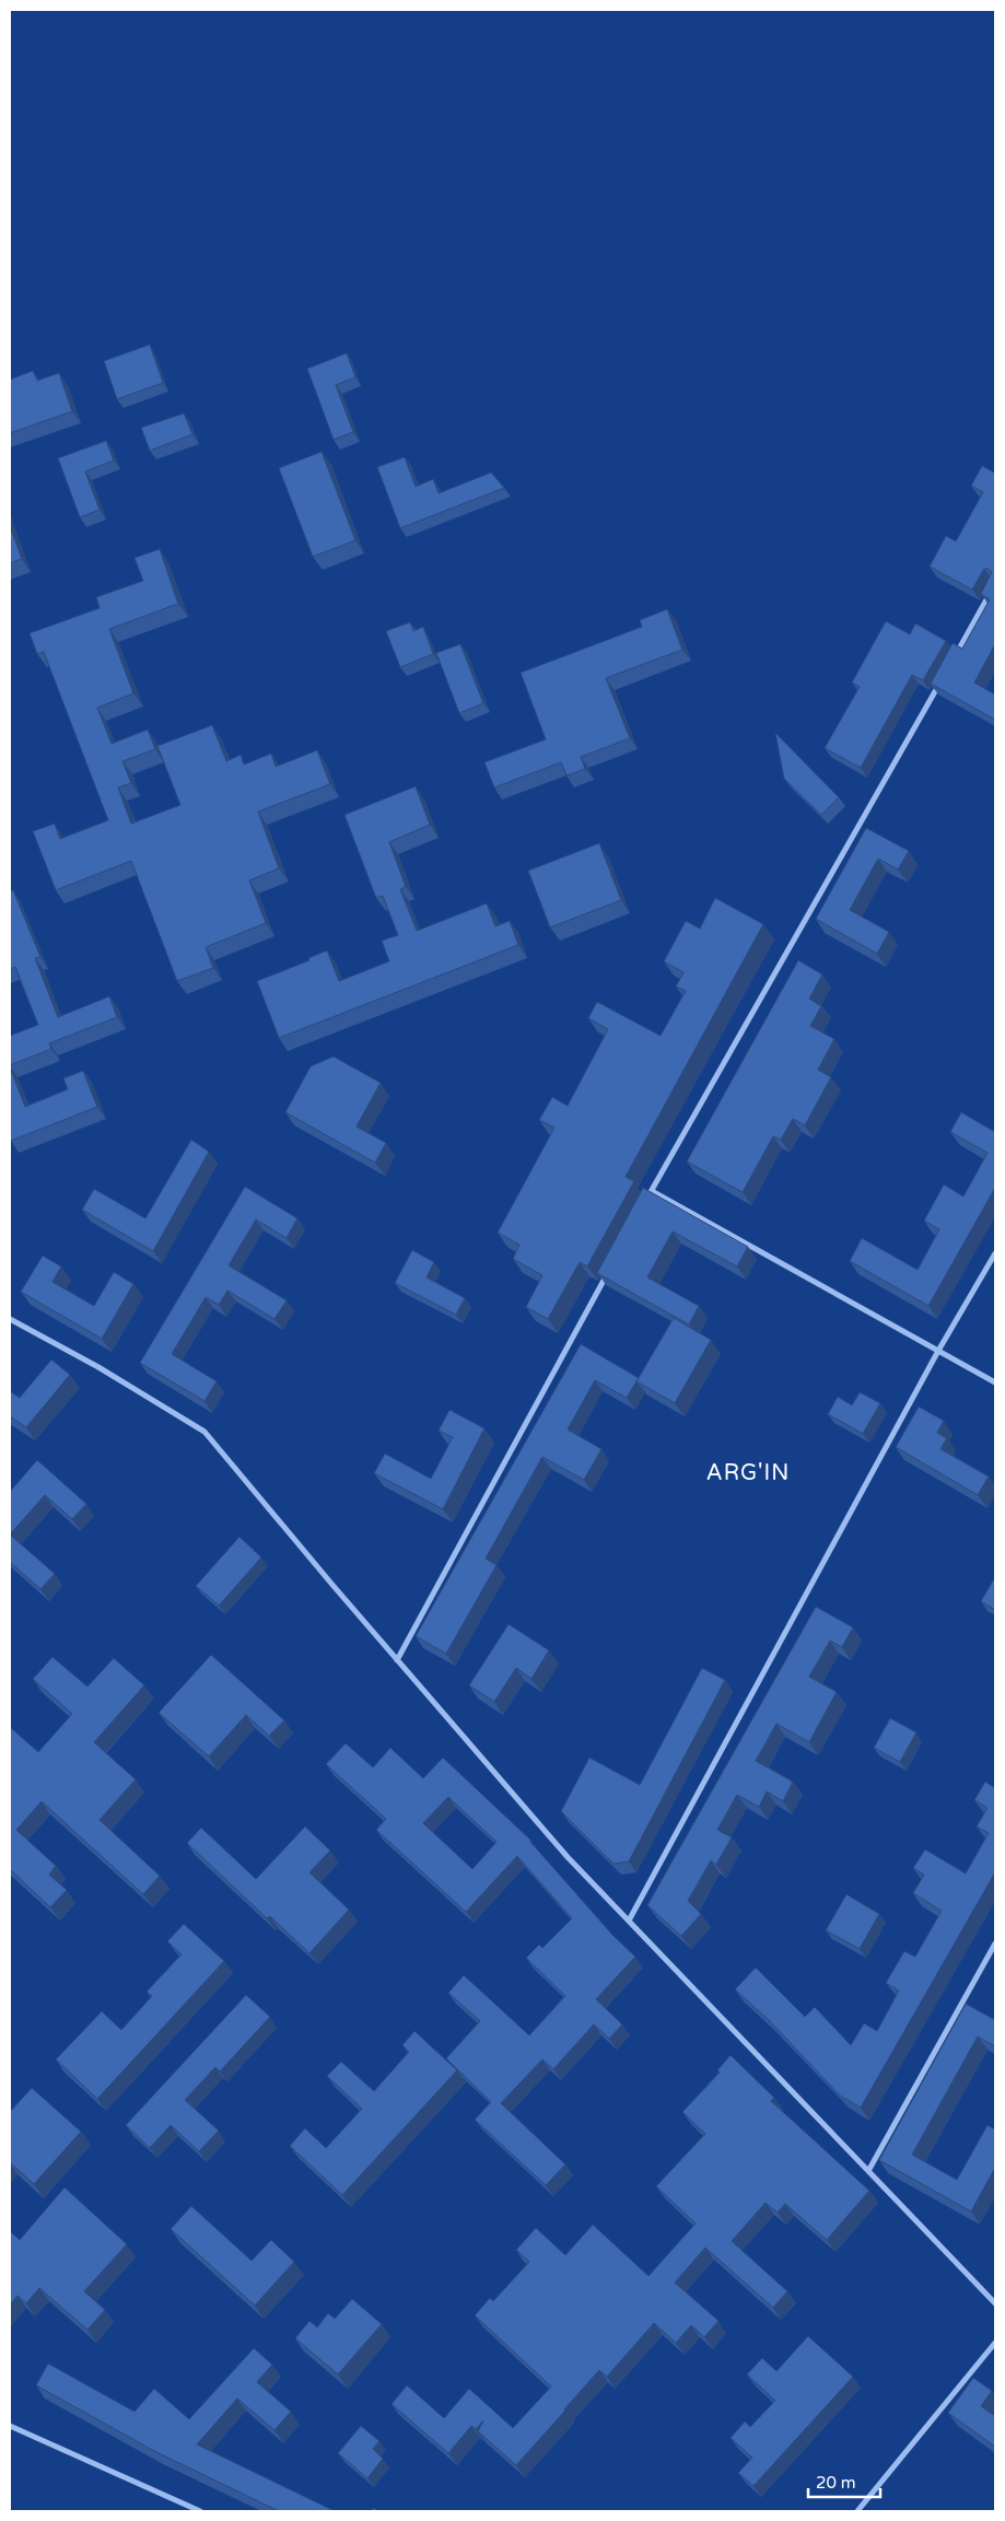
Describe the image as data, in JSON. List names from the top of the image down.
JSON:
{
  "districts": ["ARG'IN"],
  "scale_bar": "20 m"
}
